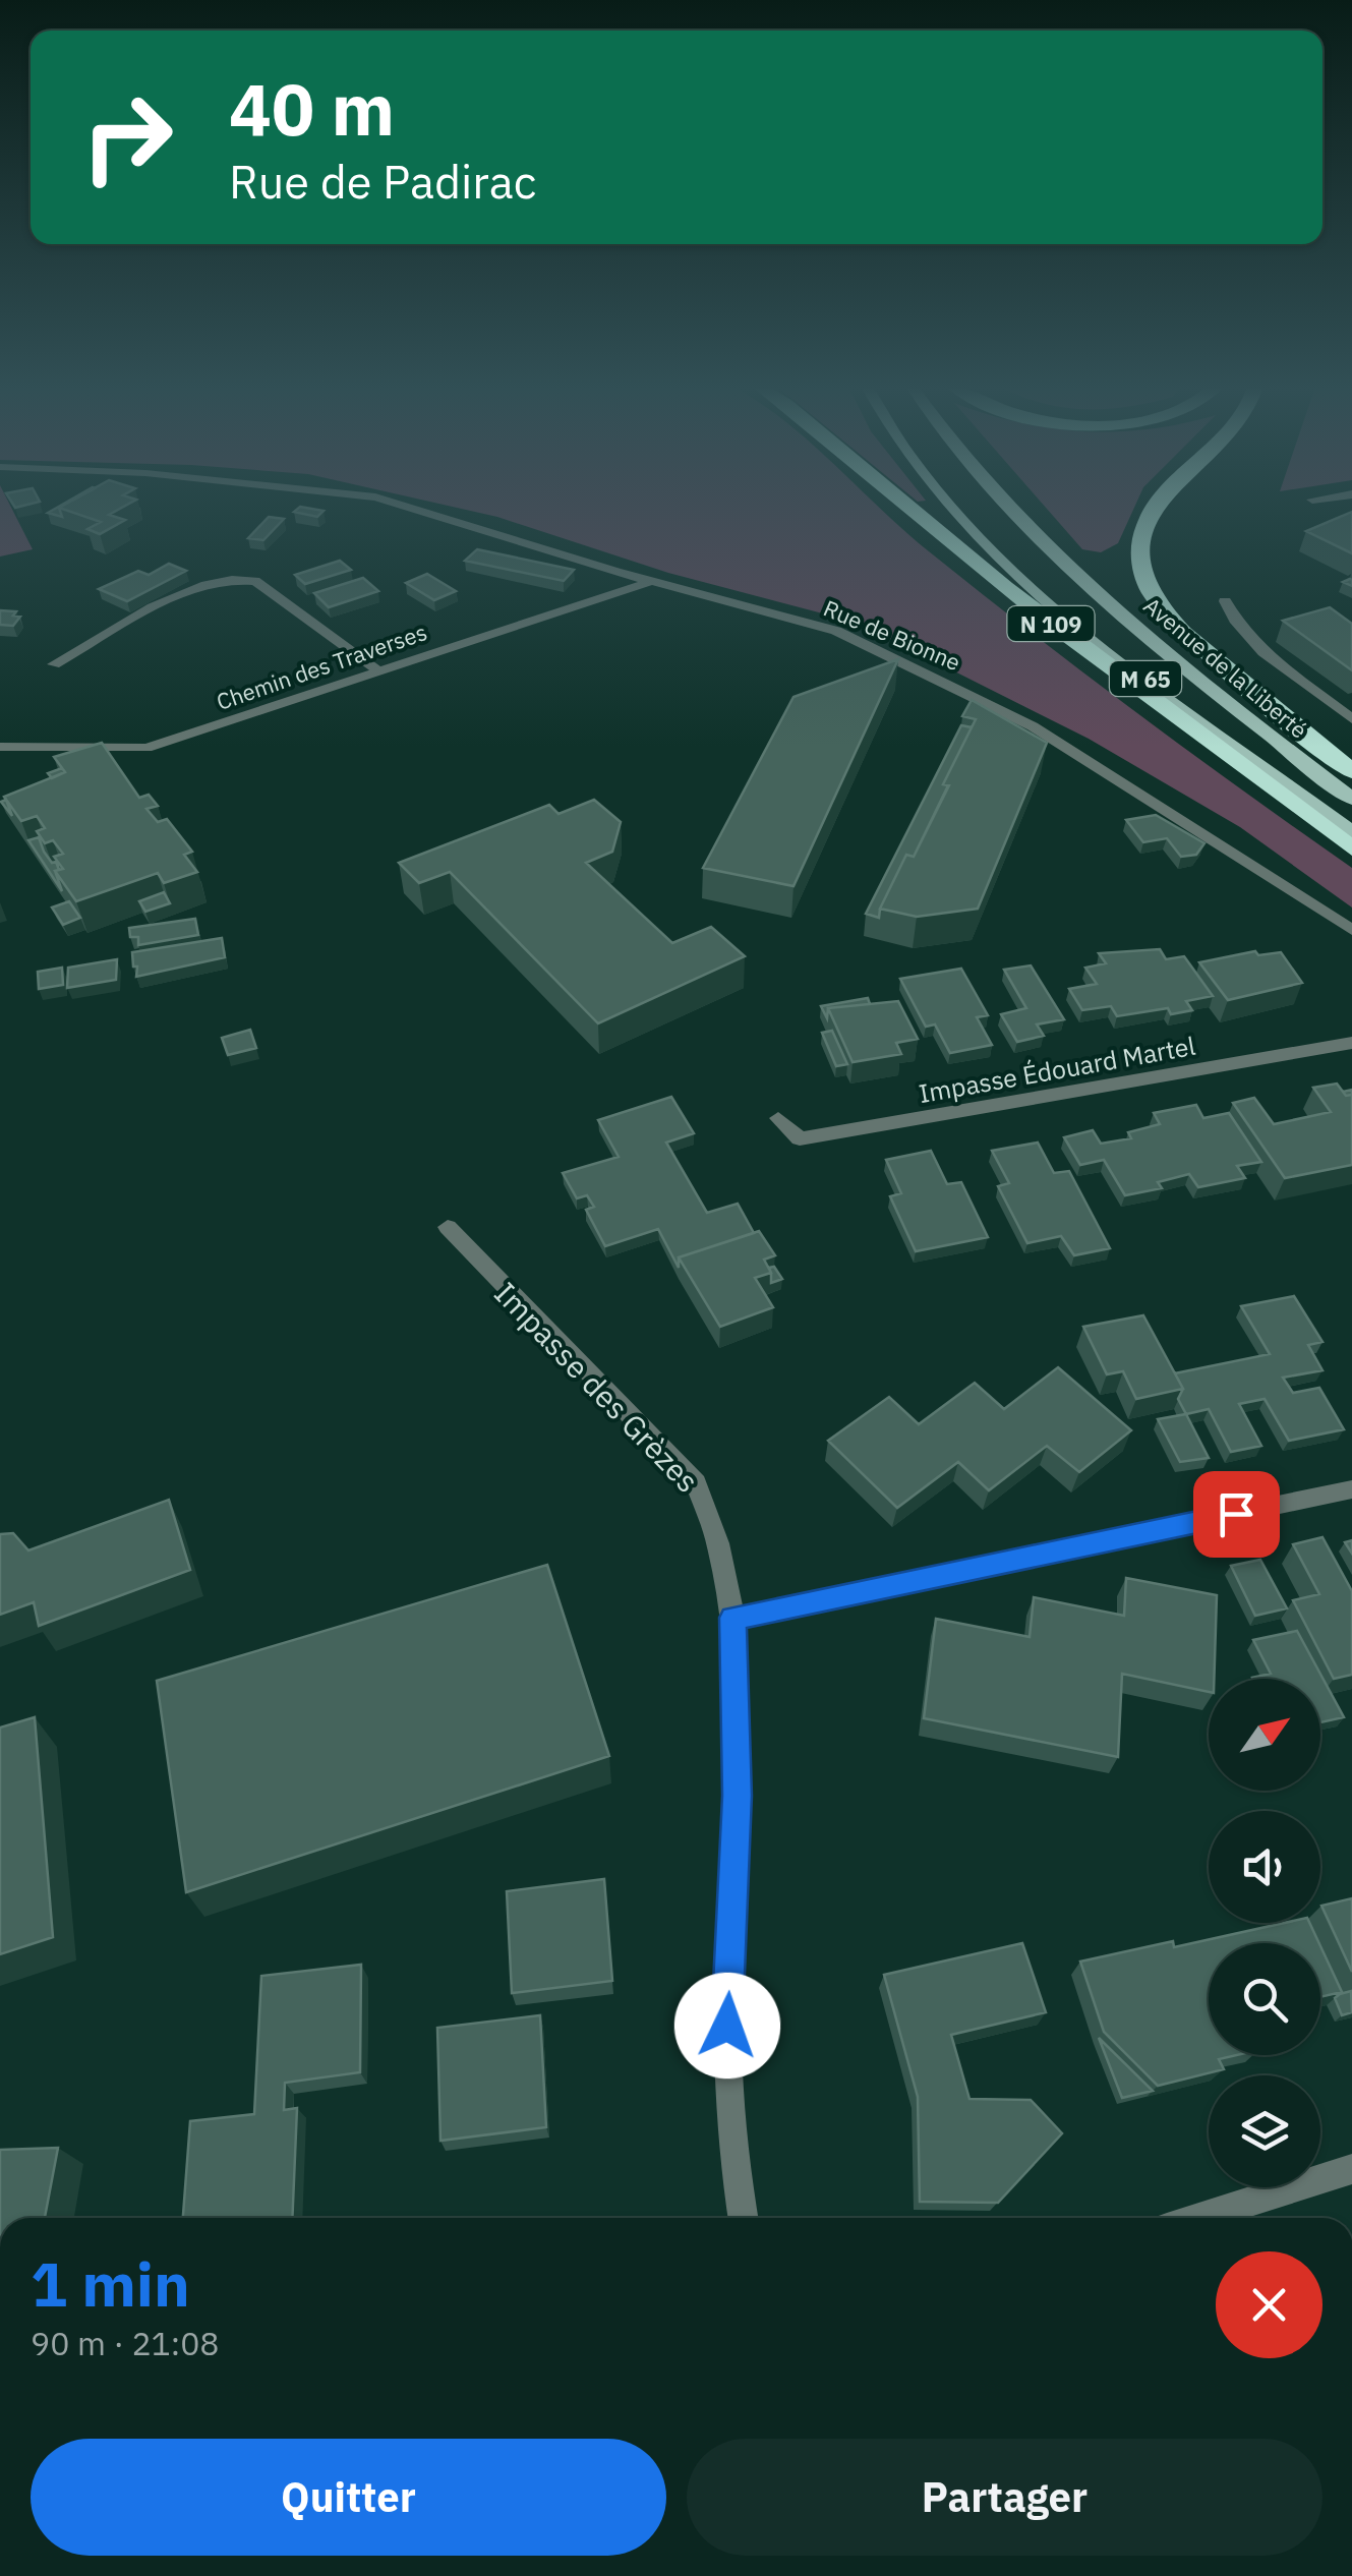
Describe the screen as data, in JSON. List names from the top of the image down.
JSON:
{
  "streets": {
    "highway": ["N 109"],
    "main road": ["Avenue de la Liberté", "M 65"],
    "street": [
      "Rue de Bionne",
      "Chemin des Traverses",
      "Impasse Édouard Martel",
      "Impasse des Grèzes"
    ]
  },
  "crossings": [
    ["Rue de Bionne", "Chemin des Traverses"]
  ],
  "north": "top right",
  "page": {
    "turn": ["40 m", "Rue de Padirac"],
    "heading": ["1 min", "90 m · 21:08"],
    "buttons": ["Quitter", "Partager"]
  }
}
